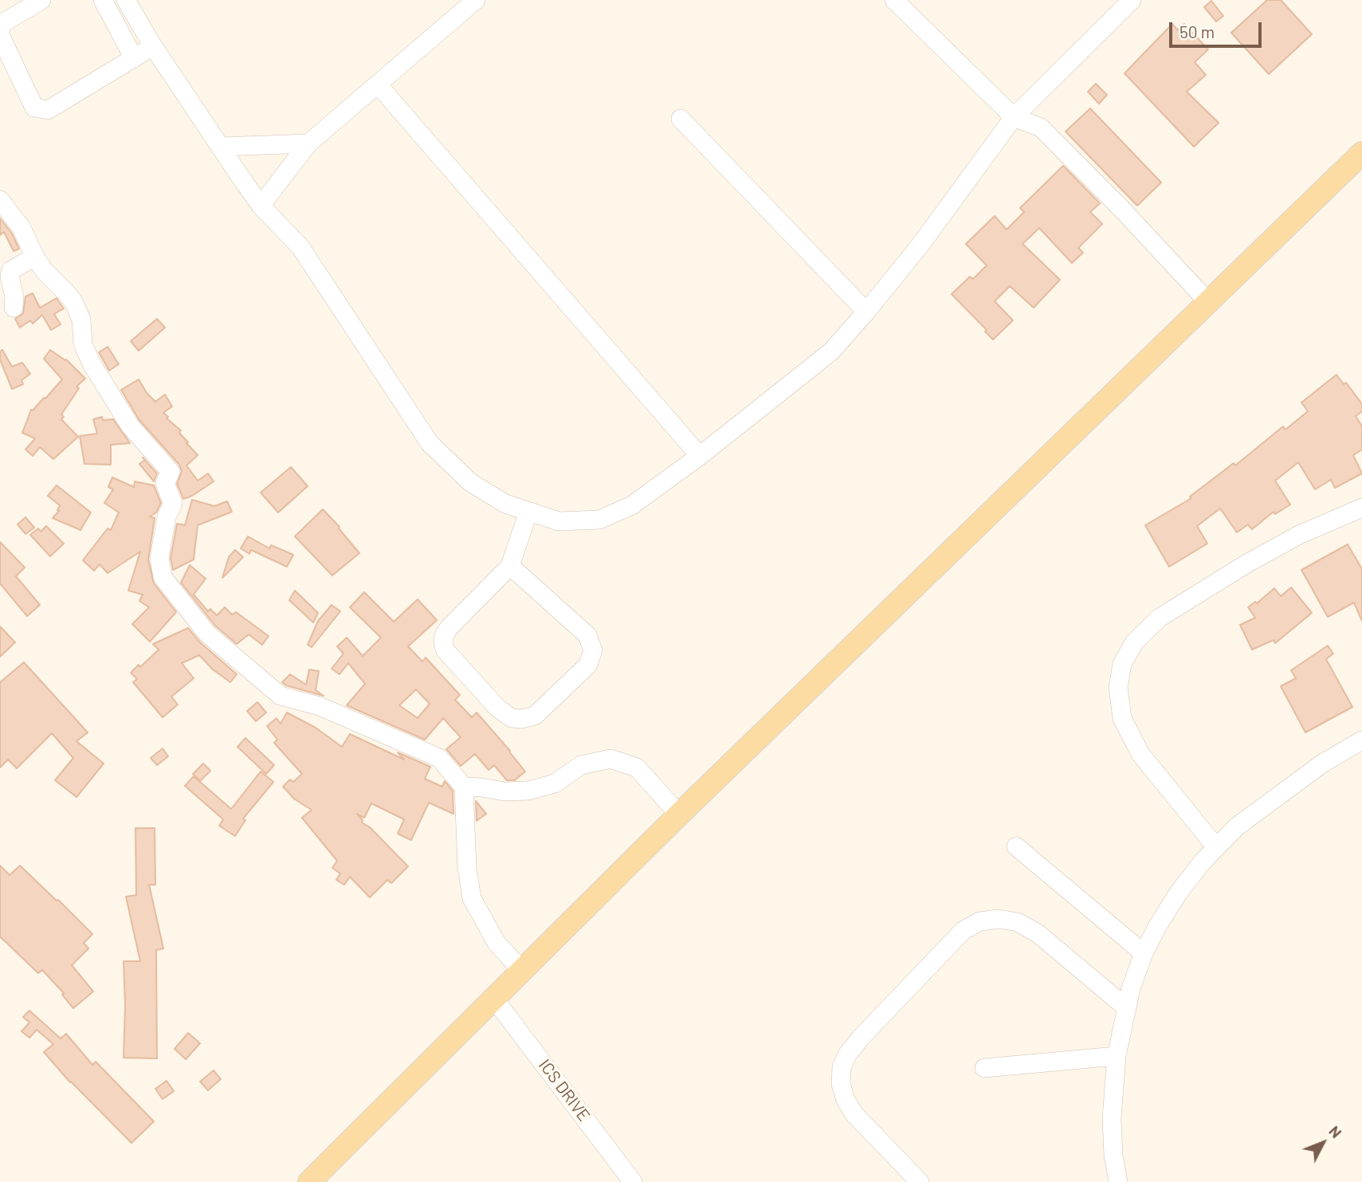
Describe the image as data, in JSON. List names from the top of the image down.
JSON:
{
  "streets": {
    "street": ["ICS DRIVE"]
  },
  "scale_bar": "50 m",
  "north": "top right"
}
